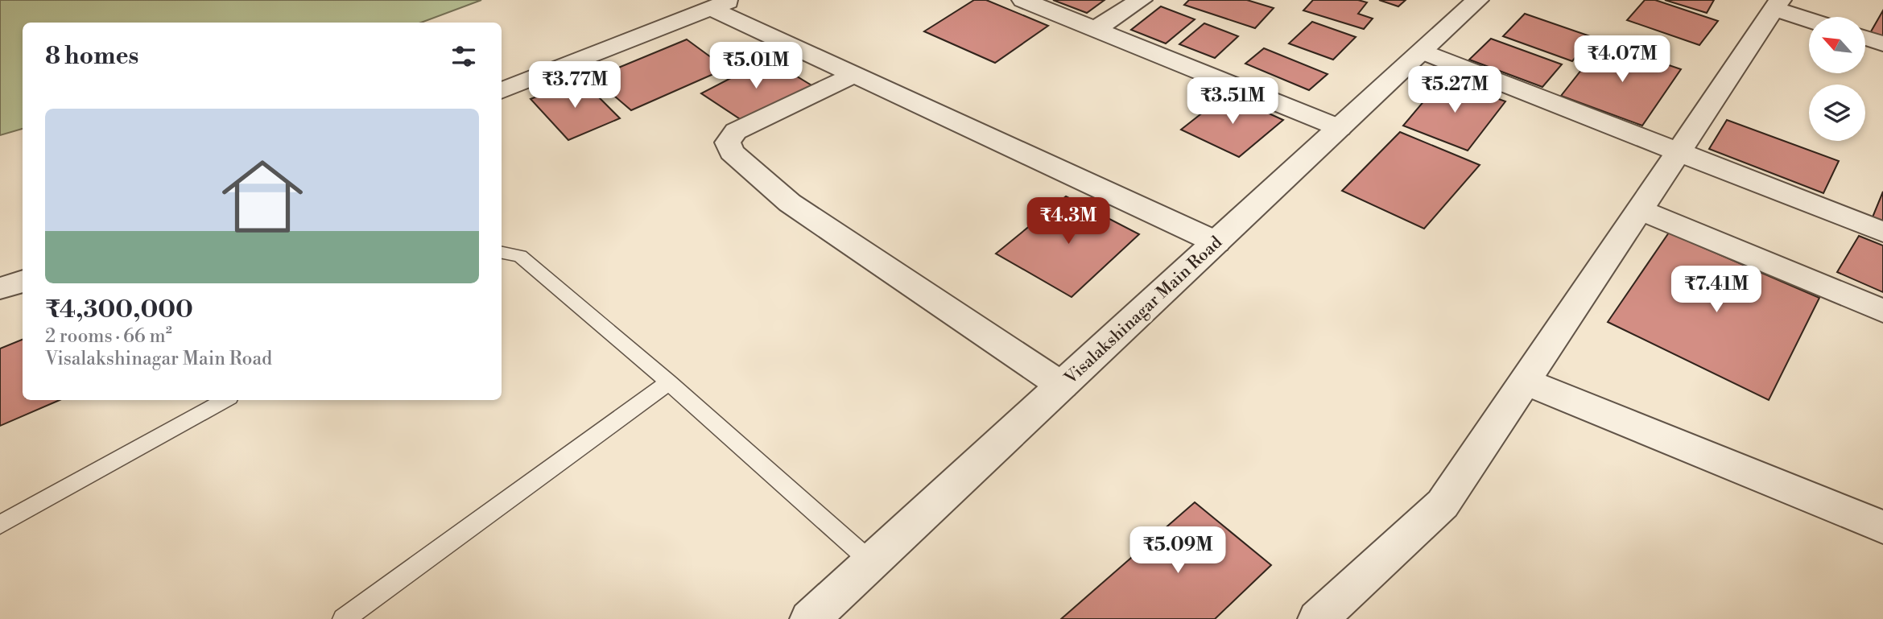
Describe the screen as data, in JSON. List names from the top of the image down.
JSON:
{
  "streets": {
    "street": ["Visalakshinagar Main Road"]
  },
  "north": "top left",
  "page": {
    "heading": "8 homes",
    "price": [
      "₹4.07M",
      "₹5.01M",
      "₹3.77M",
      "₹5.27M",
      "₹3.51M",
      "₹4.3M",
      "₹7.41M",
      "₹5.09M"
    ],
    "list": [
      {
        "name": "₹4,300,000",
        "note": "2 rooms · 66 m² · Visalakshinagar Main Road"
      }
    ]
  }
}
